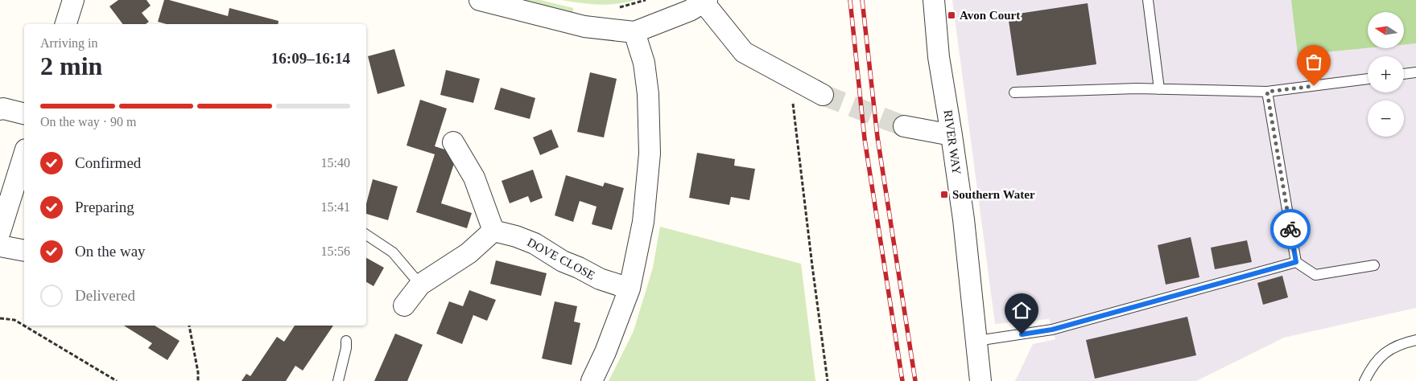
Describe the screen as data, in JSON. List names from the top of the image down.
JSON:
{
  "streets": {
    "street": ["RIVER WAY", "DOVE CLOSE"]
  },
  "places": {
    "transit": ["Avon Court", "Southern Water"]
  },
  "north": "left",
  "page": {
    "map_buttons": ["+", "−"],
    "heading": ["2 min", "Arriving in", "16:09–16:14"],
    "bar": "On the way · 90 m",
    "list": [
      ["Confirmed", "15:40"],
      ["Preparing", "15:41"],
      ["On the way", "15:56"],
      "Delivered"
    ]
  }
}
